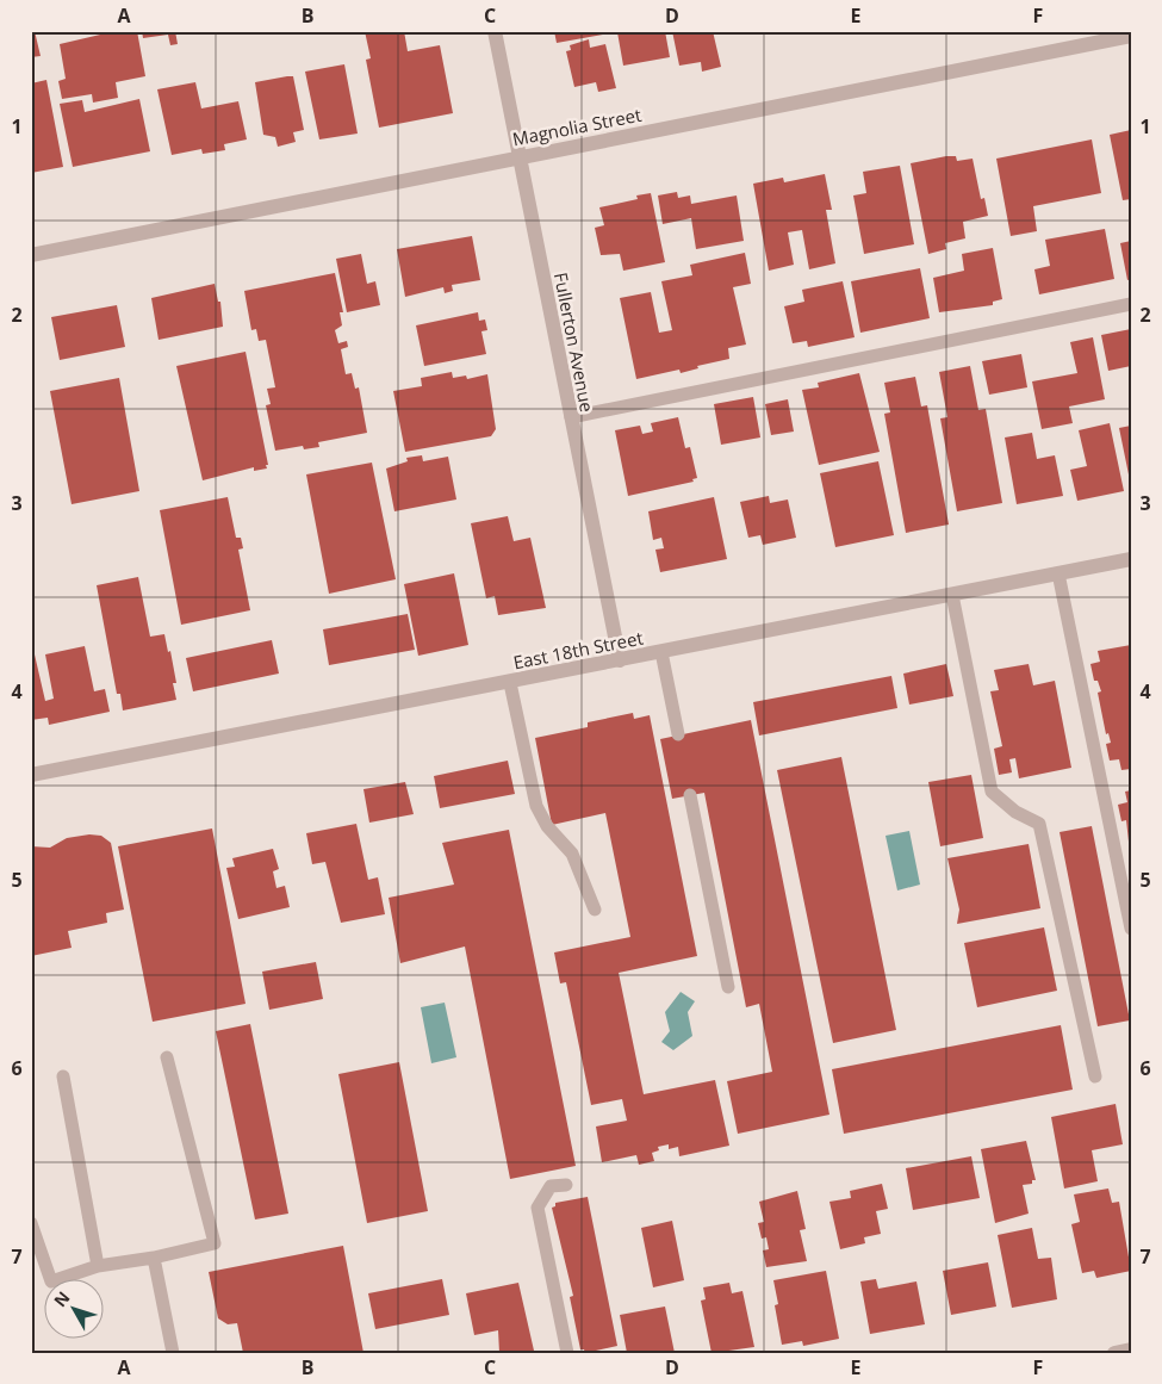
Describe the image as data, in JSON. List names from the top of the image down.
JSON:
{
  "streets": {
    "street": ["Magnolia Street", "Fullerton Avenue", "East 18th Street"]
  },
  "crossings": [
    ["Magnolia Street", "Fullerton Avenue"],
    ["Fullerton Avenue", "East 18th Street"]
  ],
  "north": "top left",
  "grid": {
    "columns": [
      "A",
      "B",
      "C",
      "D",
      "E",
      "F"
    ],
    "rows": [
      "1",
      "2",
      "3",
      "4",
      "5",
      "6",
      "7"
    ]
  }
}
